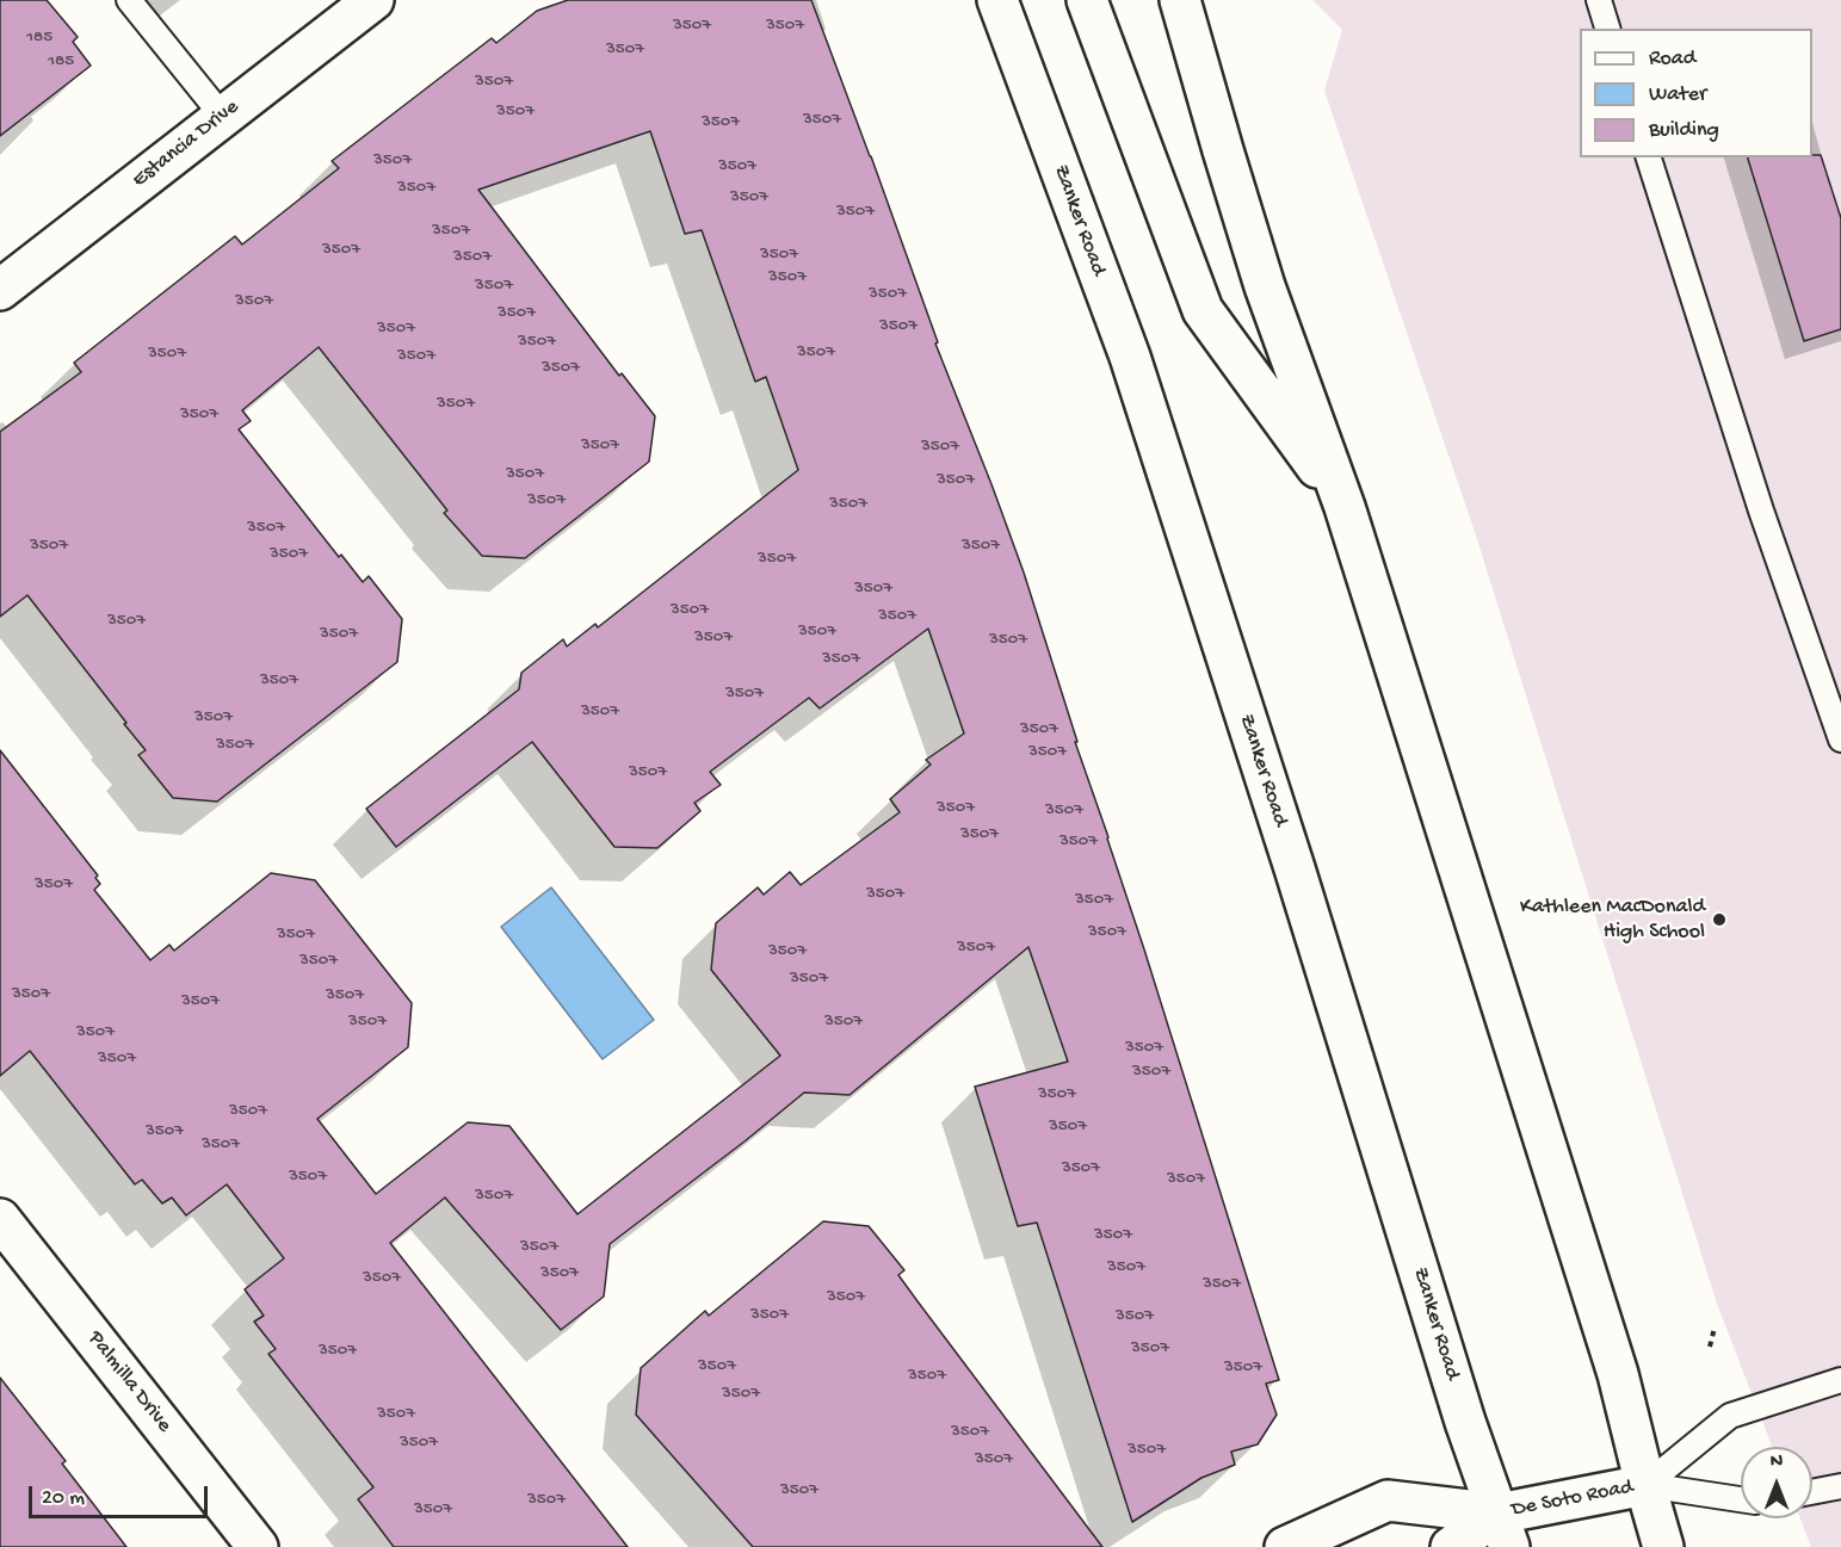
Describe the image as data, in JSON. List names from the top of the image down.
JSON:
{
  "streets": {
    "main road": [
      "Estancia Drive",
      "Zanker Road",
      "Palmilla Drive",
      "De Soto Road"
    ]
  },
  "crossings": [
    ["Zanker Road", "De Soto Road"]
  ],
  "places": ["Kathleen MacDonald High School"],
  "house_numbers": [
    "3507",
    "3507",
    "185",
    "3507",
    "185",
    "3507",
    "3507",
    "3507",
    "3507",
    "3507",
    "3507",
    "3507",
    "3507",
    "3507",
    "3507",
    "3507",
    "3507",
    "3507",
    "3507",
    "3507",
    "3507",
    "3507",
    "3507",
    "3507",
    "3507",
    "3507",
    "3507",
    "3507",
    "3507",
    "3507",
    "3507",
    "3507",
    "3507",
    "3507",
    "3507",
    "3507",
    "3507",
    "3507",
    "3507",
    "3507",
    "3507",
    "3507",
    "3507",
    "3507",
    "3507",
    "3507",
    "3507",
    "3507",
    "3507",
    "3507",
    "3507",
    "3507",
    "3507",
    "3507",
    "3507",
    "3507",
    "3507",
    "3507",
    "3507",
    "3507",
    "3507",
    "3507",
    "3507",
    "3507",
    "3507",
    "3507",
    "3507",
    "3507",
    "3507",
    "3507",
    "3507",
    "3507",
    "3507",
    "3507",
    "3507",
    "3507",
    "3507",
    "3507",
    "3507",
    "3507",
    "3507",
    "3507",
    "3507",
    "3507",
    "3507",
    "3507",
    "3507",
    "3507",
    "3507",
    "3507",
    "3507",
    "3507",
    "3507",
    "3507",
    "3507",
    "3507",
    "3507",
    "3507",
    "3507",
    "3507",
    "3507",
    "3507",
    "3507",
    "3507",
    "3507",
    "3507",
    "3507",
    "3507",
    "3507",
    "3507",
    "3507",
    "3507",
    "3507",
    "3507"
  ],
  "legend": ["Road", "Water", "Building"],
  "scale_bar": "20 m",
  "north": "top"
}
